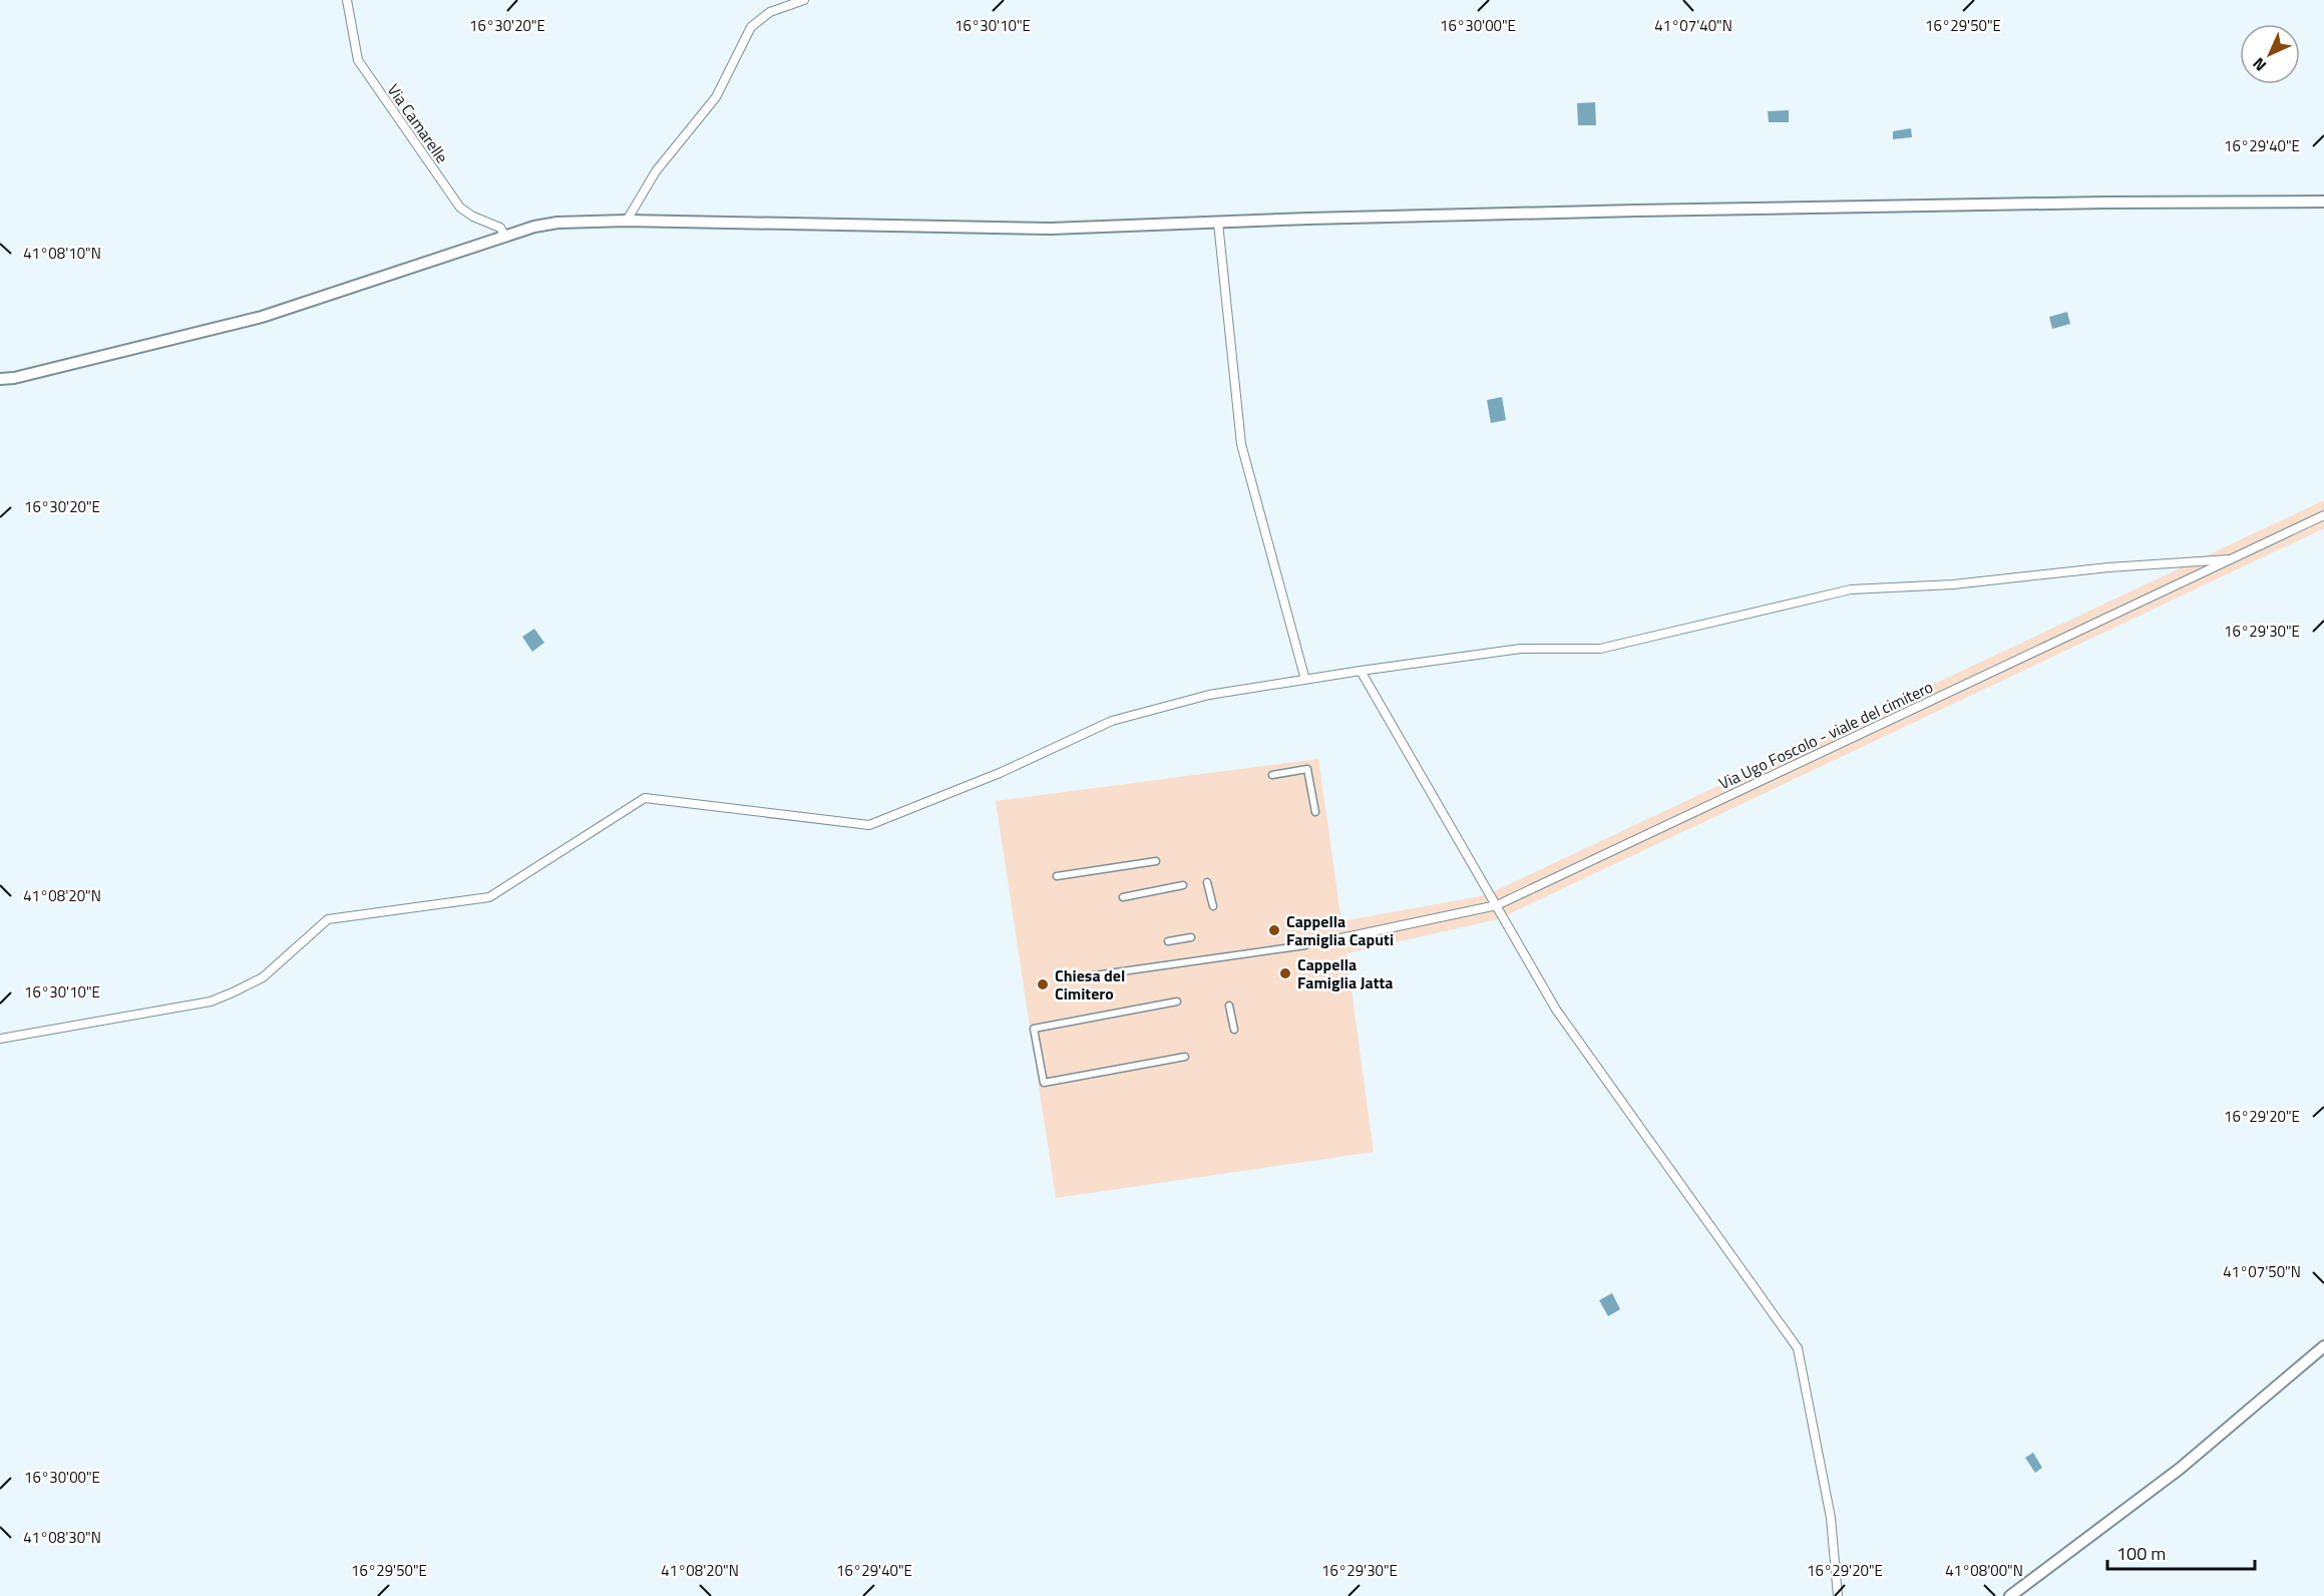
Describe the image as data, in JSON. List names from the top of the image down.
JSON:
{
  "streets": {
    "street": ["Via Camarelle", "Via Ugo Foscolo - viale del cimitero"]
  },
  "places": ["Cappella Famiglia Caputi", "Cappella Famiglia Jatta", "Chiesa del Cimitero"],
  "scale_bar": "100 m",
  "north": "bottom left",
  "coordinates": [
    "16°30'20\"E",
    "16°30'10\"E",
    "16°30'00\"E",
    "41°07'40\"N",
    "16°29'50\"E",
    "16°29'40\"E",
    "41°08'10\"N",
    "16°29'30\"E",
    "41°08'20\"N",
    "16°29'20\"E",
    "41°07'50\"N",
    "41°08'30\"N",
    "41°08'00\"N"
  ]
}
